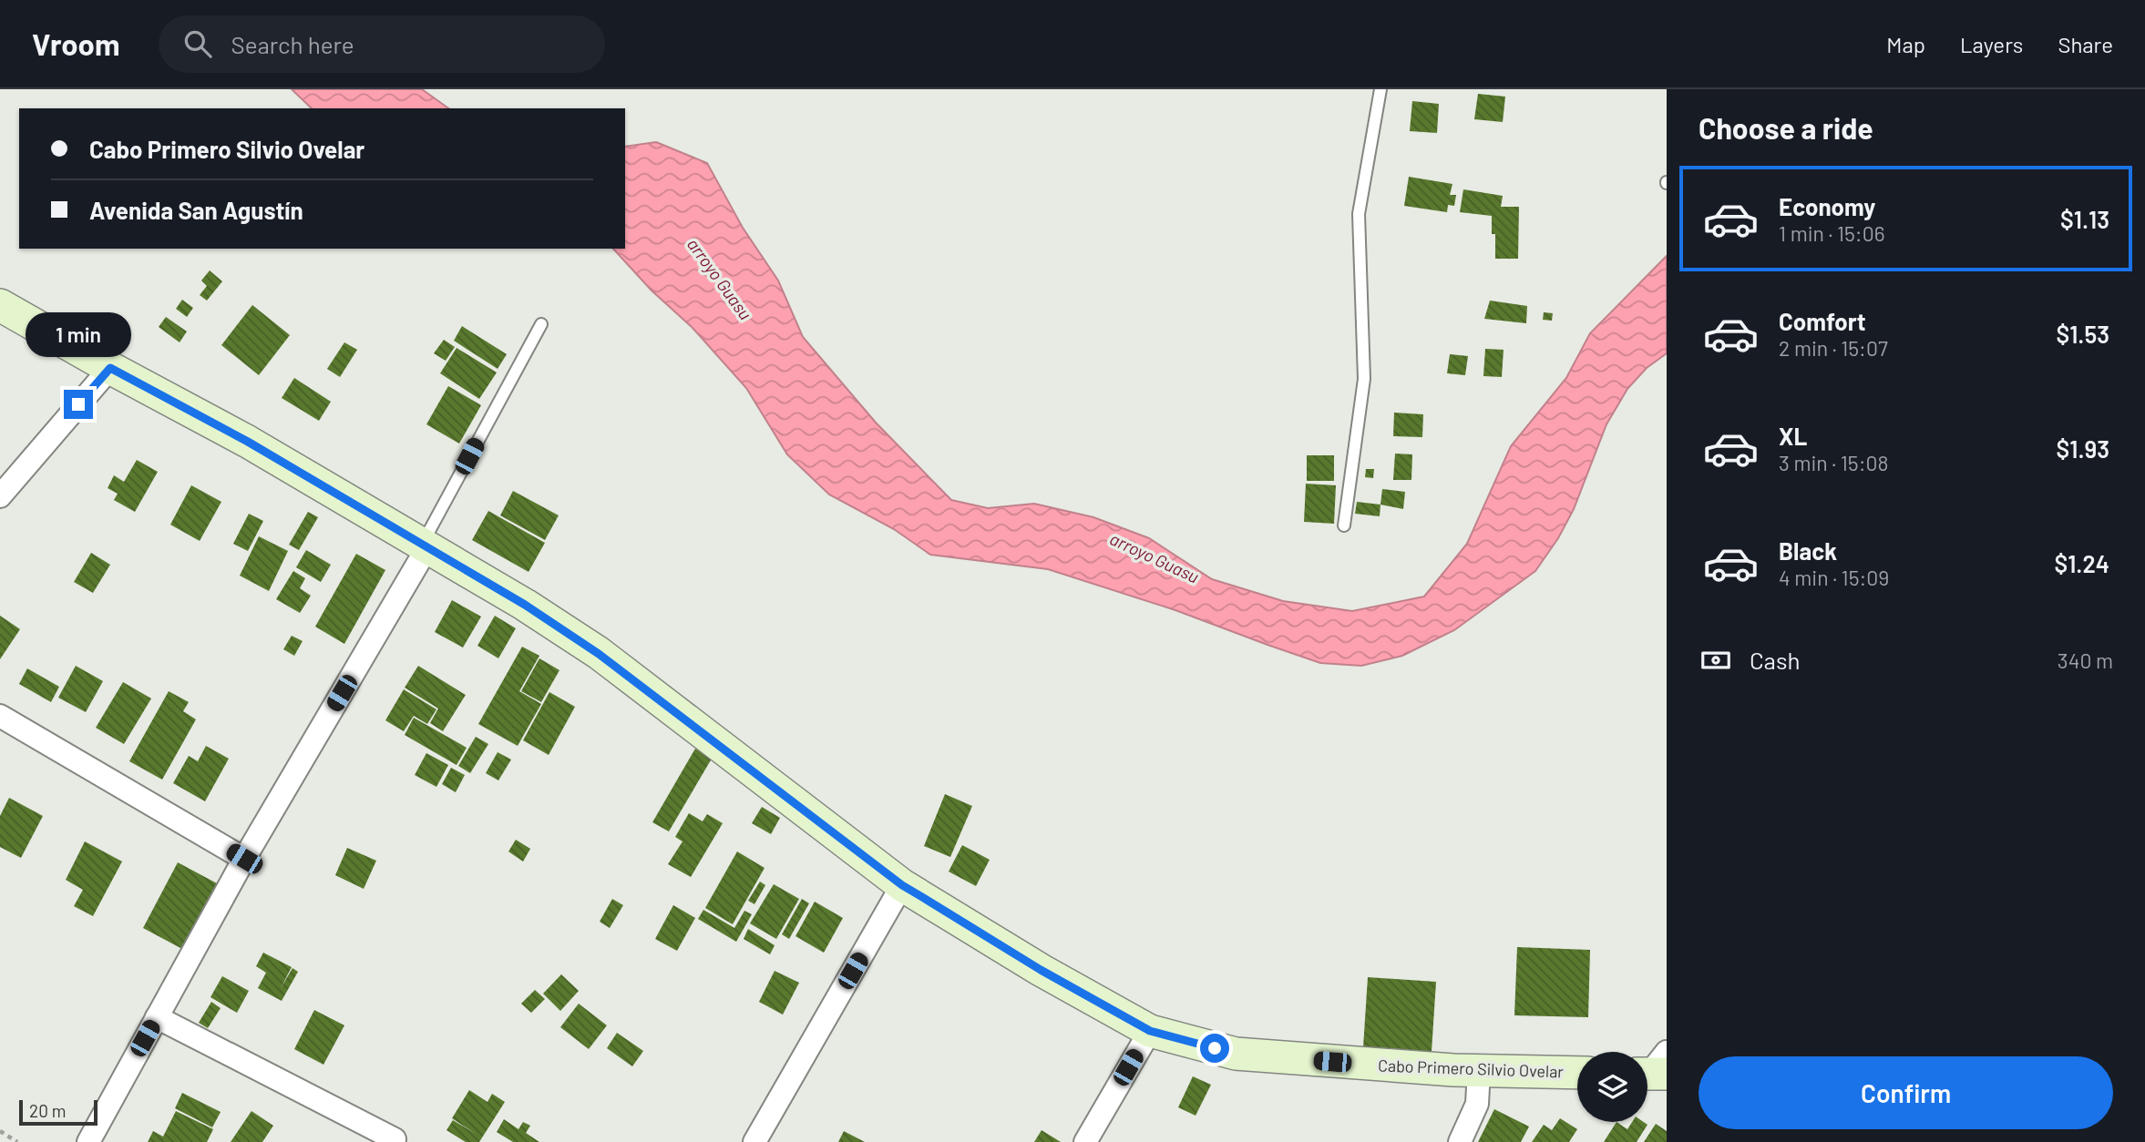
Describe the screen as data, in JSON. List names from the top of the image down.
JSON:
{
  "streets": {
    "main road": ["Cabo Primero Silvio Ovelar"]
  },
  "water": ["arroyo Guasu"],
  "scale_bar": "20 m",
  "page": {
    "header": "Vroom",
    "search": "Search here",
    "nav": ["Map", "Layers", "Share"],
    "heading": "Choose a ride",
    "banner": ["Cabo Primero Silvio Ovelar", "Avenida San Agustín"],
    "list": [
      {
        "name": "Economy",
        "note": "1 min · 15:06",
        "value": "$1.13"
      },
      {
        "name": "Comfort",
        "note": "2 min · 15:07",
        "value": "$1.53"
      },
      {
        "name": "XL",
        "note": "3 min · 15:08",
        "value": "$1.93"
      },
      {
        "name": "Black",
        "note": "4 min · 15:09",
        "value": "$1.24"
      }
    ],
    "bubble": "1 min",
    "pay": ["Cash", "340 m"],
    "buttons": "Confirm",
    "scale": "20 m"
  }
}
